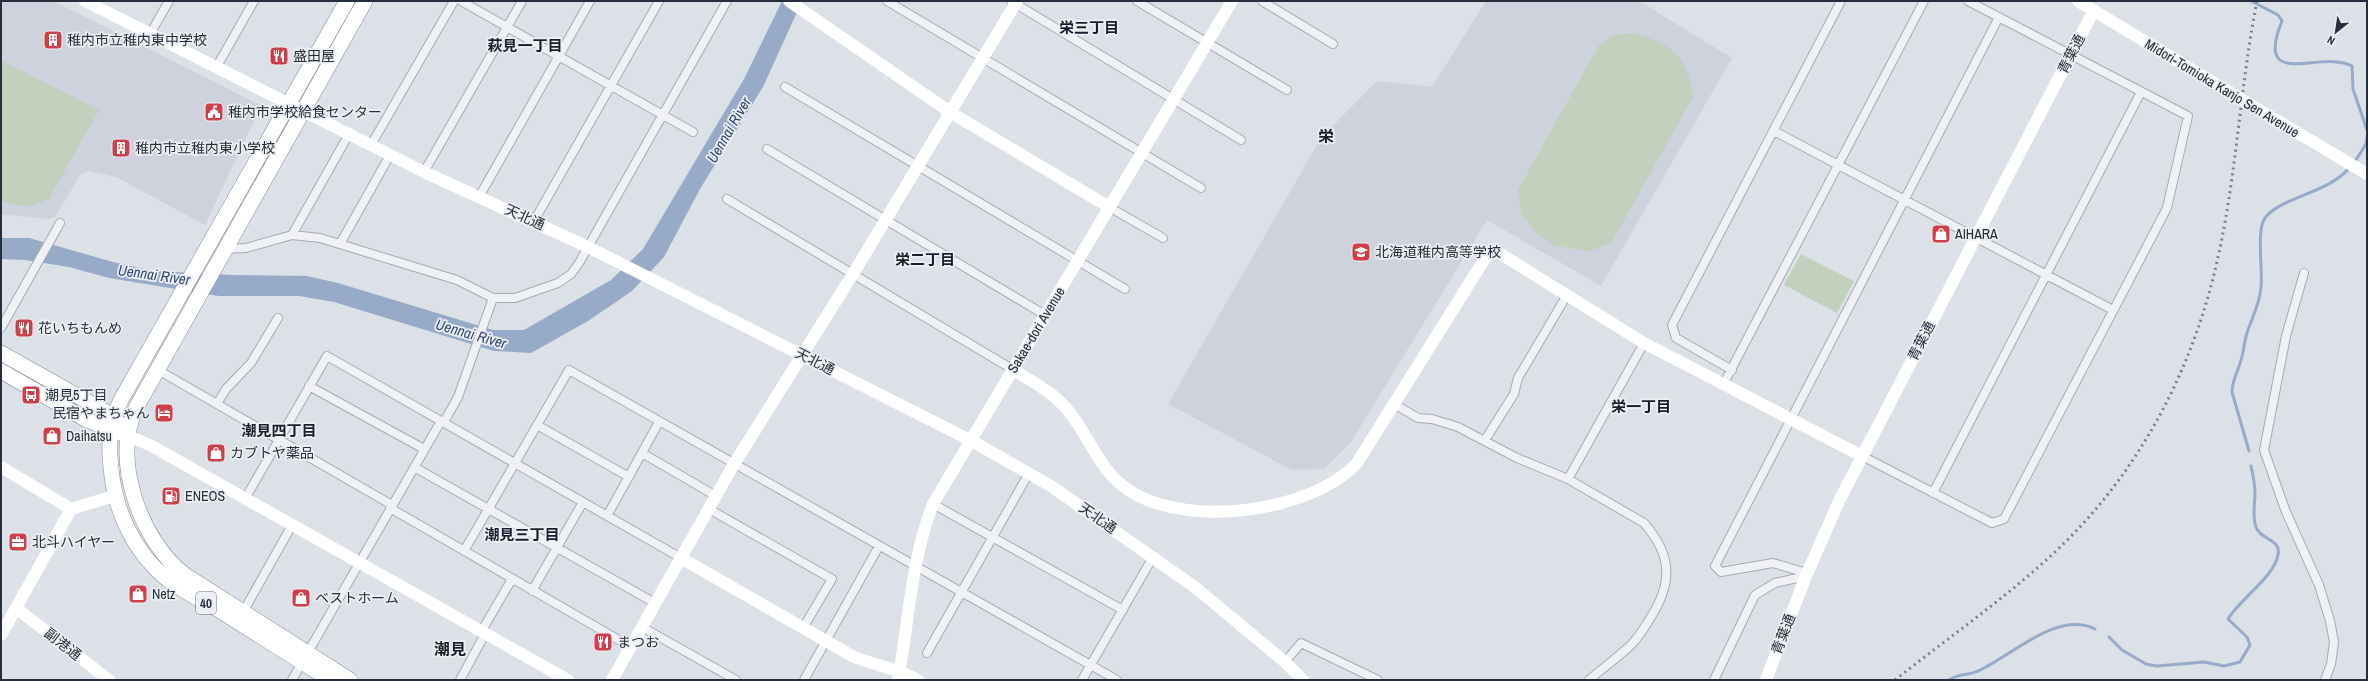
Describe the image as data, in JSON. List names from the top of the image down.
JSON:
{
  "streets": {
    "highway": ["40"],
    "street": [
      "青葉通",
      "Midori-Tomioka Kanjo Sen Avenue",
      "天北通",
      "Sakae-dori Avenue",
      "副港通"
    ]
  },
  "crossings": [
    ["青葉通", "Midori-Tomioka Kanjo Sen Avenue"],
    ["天北通", "Sakae-dori Avenue"],
    ["天北通", "40"]
  ],
  "districts": [
    "栄三丁目",
    "萩見一丁目",
    "栄",
    "栄二丁目",
    "栄一丁目",
    "潮見四丁目",
    "潮見三丁目",
    "潮見"
  ],
  "water": ["Uennai River"],
  "places": {
    "building": ["稚内市立稚内東中学校", "稚内市立稚内東小学校"],
    "restaurant": ["盛田屋", "花いちもんめ", "まつお"],
    "public building": ["稚内市学校給食センター"],
    "shop": [
      "AIHARA",
      "Daihatsu",
      "カブトヤ薬品",
      "Netz",
      "ベストホーム"
    ],
    "school or university": ["北海道稚内高等学校"],
    "bus stop": ["潮見5丁目"],
    "hotel": ["民宿やまちゃん"],
    "fuel station": ["ENEOS"],
    "office": ["北斗ハイヤー"]
  },
  "north": "bottom left"
}
